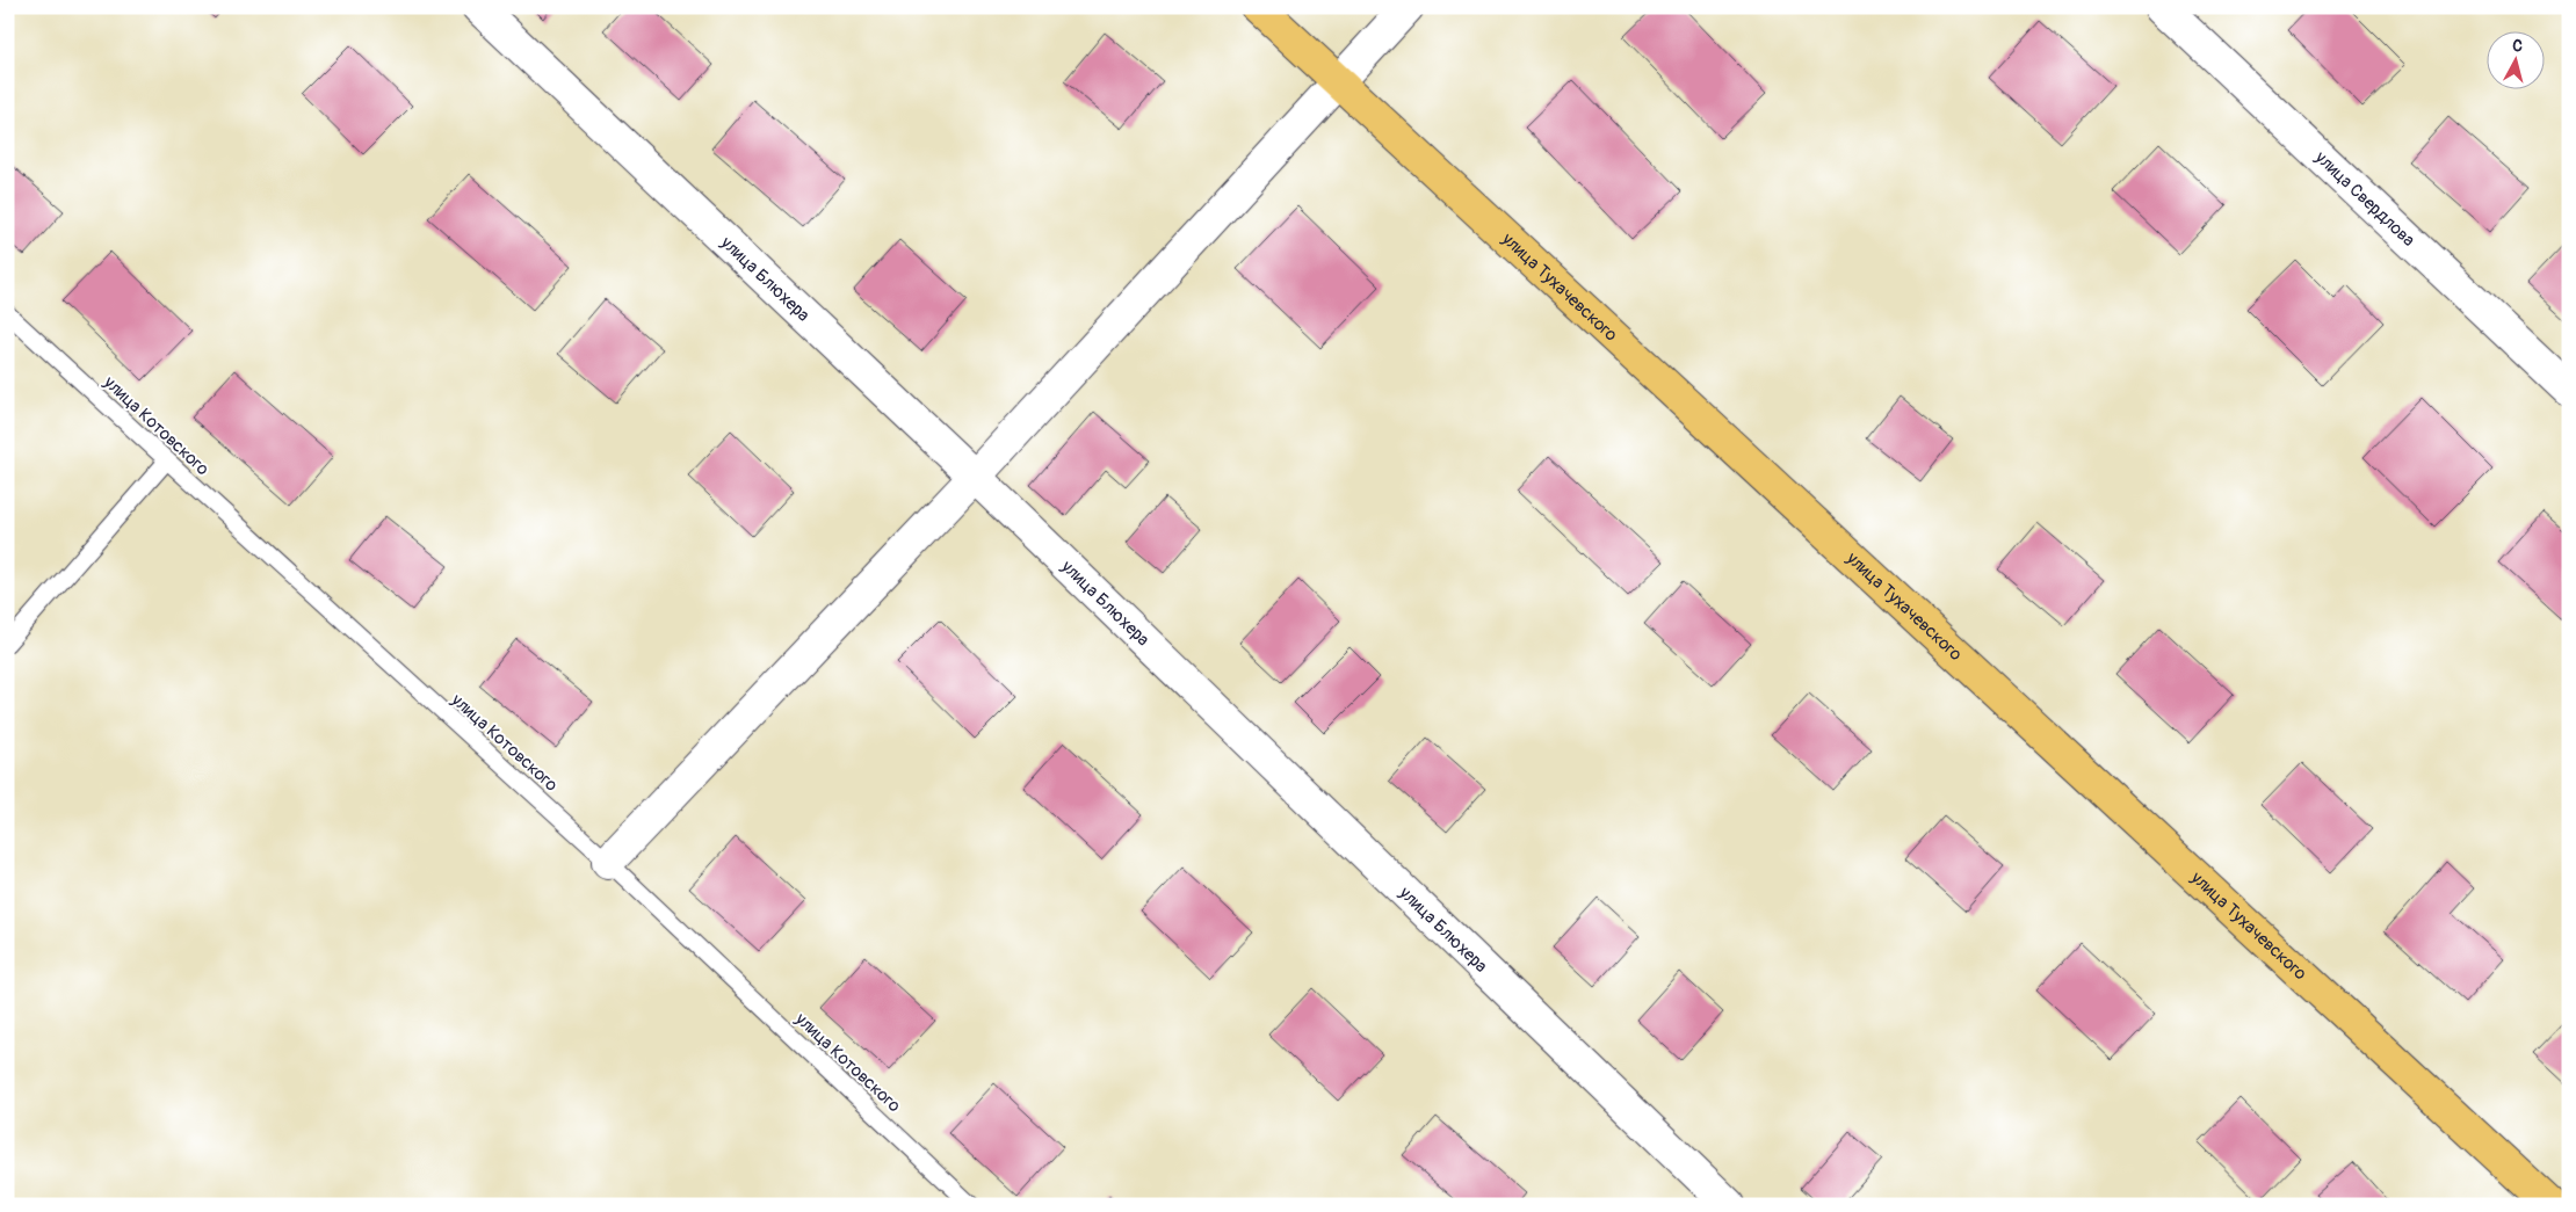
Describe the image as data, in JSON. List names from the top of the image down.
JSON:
{
  "streets": {
    "main road": ["улица Тухачевского"],
    "street": ["улица Свердлова", "улица Блюхера"],
    "lane": ["улица Котовского"]
  },
  "north": "top"
}
